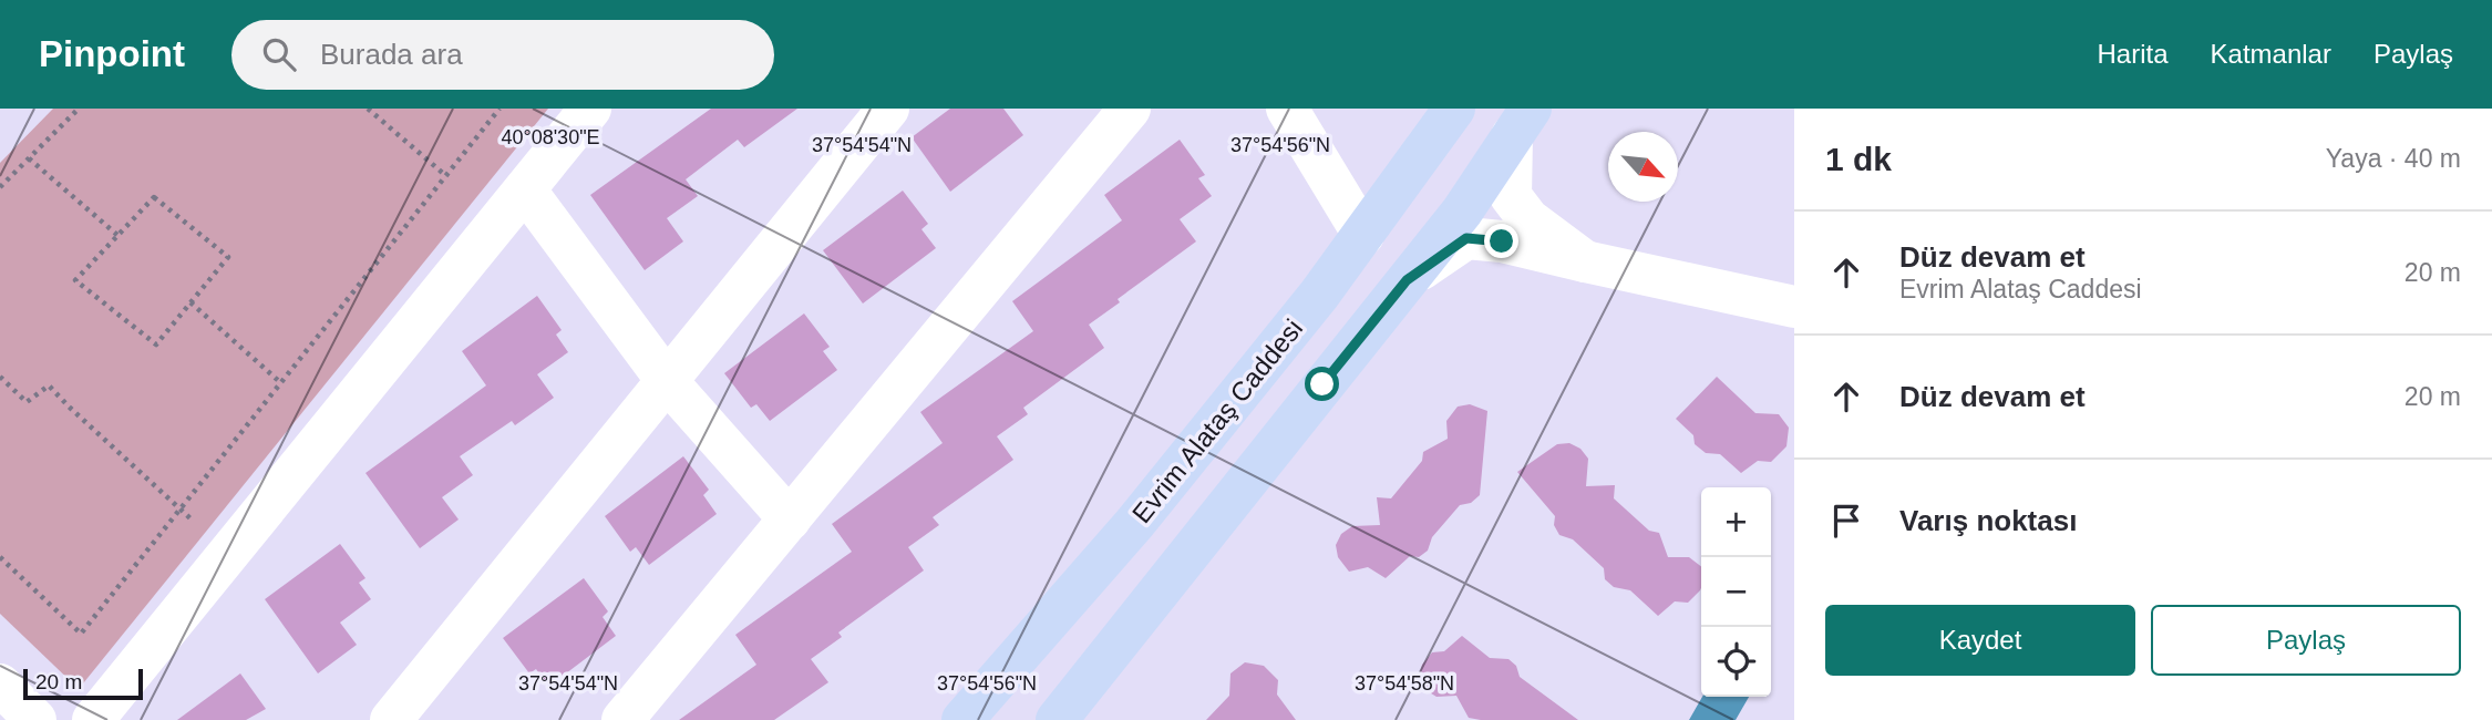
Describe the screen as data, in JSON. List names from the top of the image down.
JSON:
{
  "streets": {
    "main road": ["Evrim Alataş Caddesi"]
  },
  "scale_bar": "20 m",
  "north": "bottom right",
  "page": {
    "header": "Pinpoint",
    "search": "Burada ara",
    "nav": ["Harita", "Katmanlar", "Paylaş"],
    "heading": ["1 dk", "Yaya · 40 m"],
    "list": [
      ["Düz devam et", "Evrim Alataş Caddesi", "20 m"],
      ["Düz devam et", "20 m"],
      "Varış noktası"
    ],
    "map_buttons": ["+", "−"],
    "buttons": ["Kaydet", "Paylaş"],
    "scale": "20 m"
  },
  "coordinates": [
    "40°08'30\"E",
    "37°54'54\"N",
    "37°54'56\"N",
    "37°54'58\"N"
  ]
}
